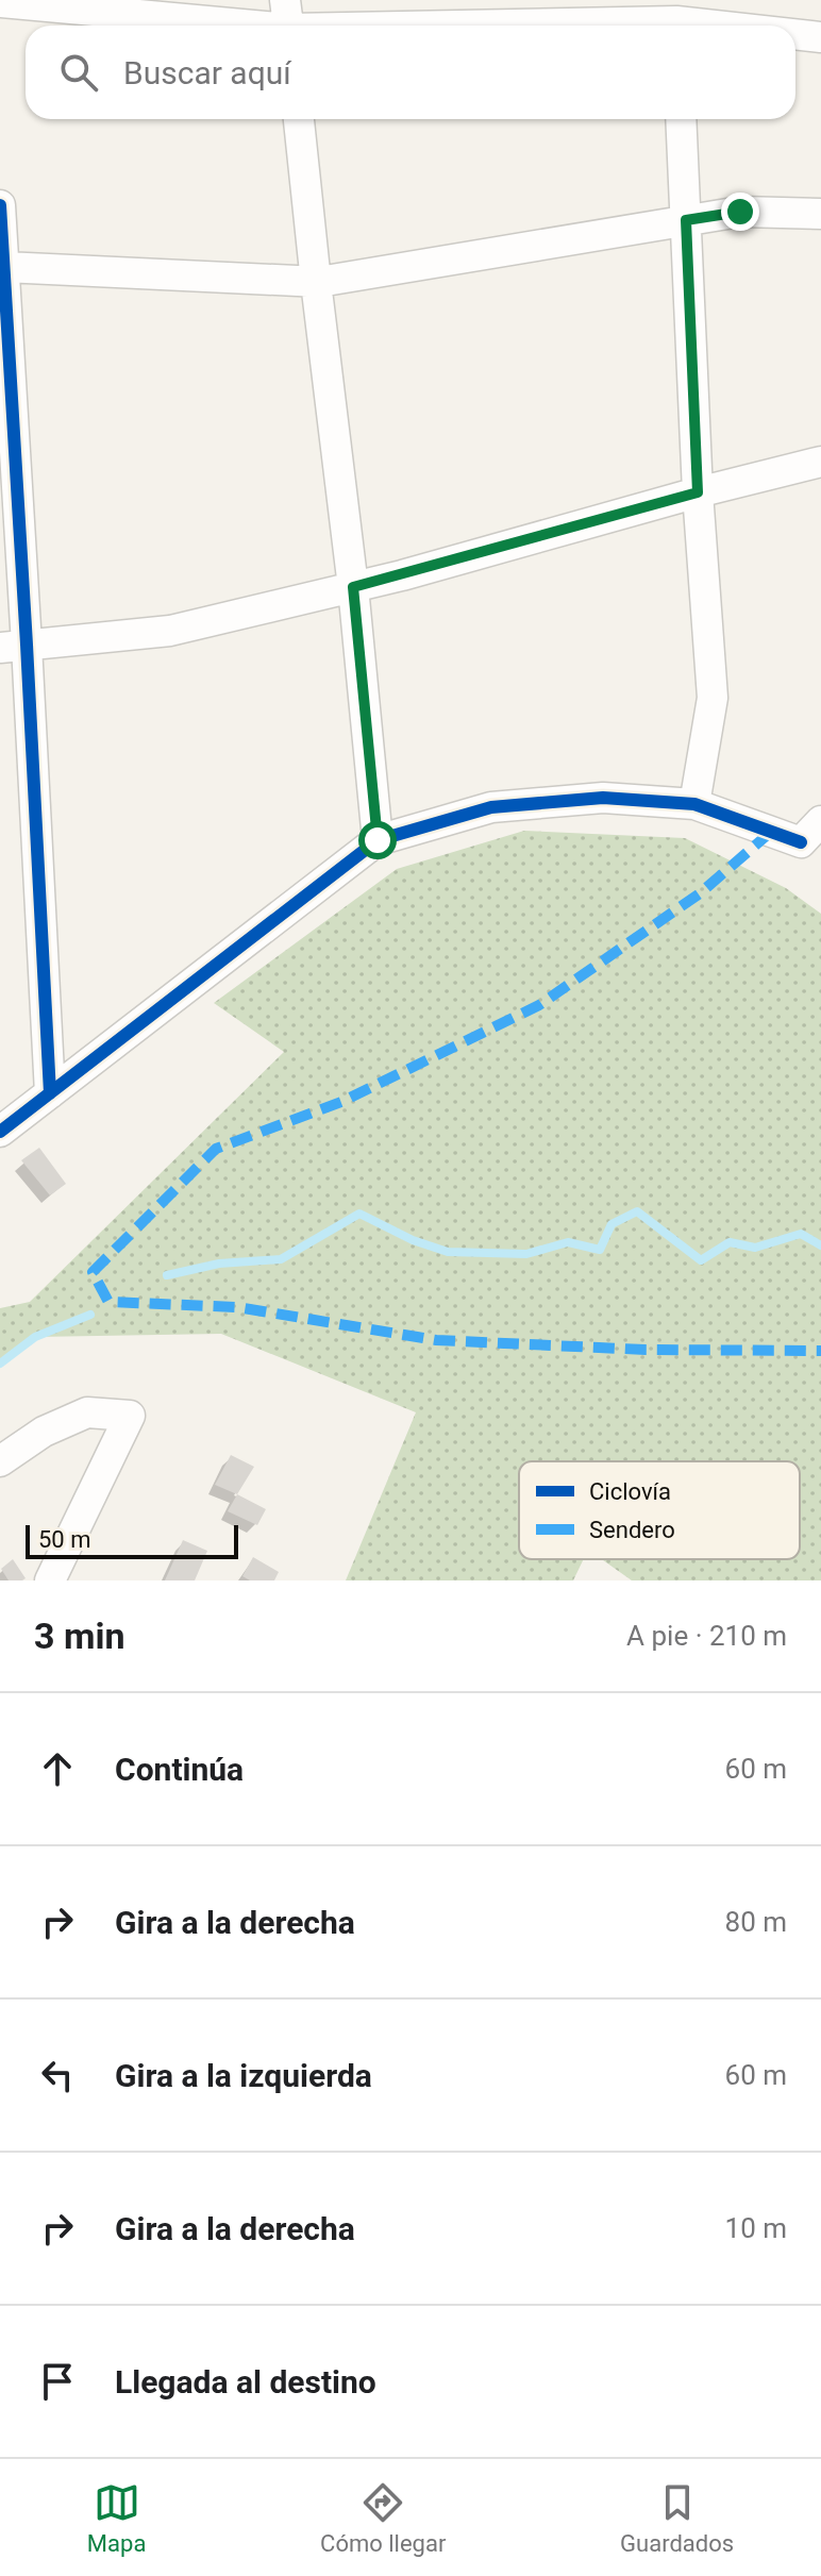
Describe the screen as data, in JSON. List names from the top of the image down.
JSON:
{
  "legend": ["Ciclovía", "Sendero"],
  "scale_bar": "50 m",
  "page": {
    "search": "Buscar aquí",
    "scale": "50 m",
    "heading": ["3 min", "A pie · 210 m"],
    "list": [
      ["Continúa", "60 m"],
      ["Gira a la derecha", "80 m"],
      ["Gira a la izquierda", "60 m"],
      ["Gira a la derecha", "10 m"],
      "Llegada al destino"
    ],
    "nav": ["Mapa", "Cómo llegar", "Guardados"]
  }
}
